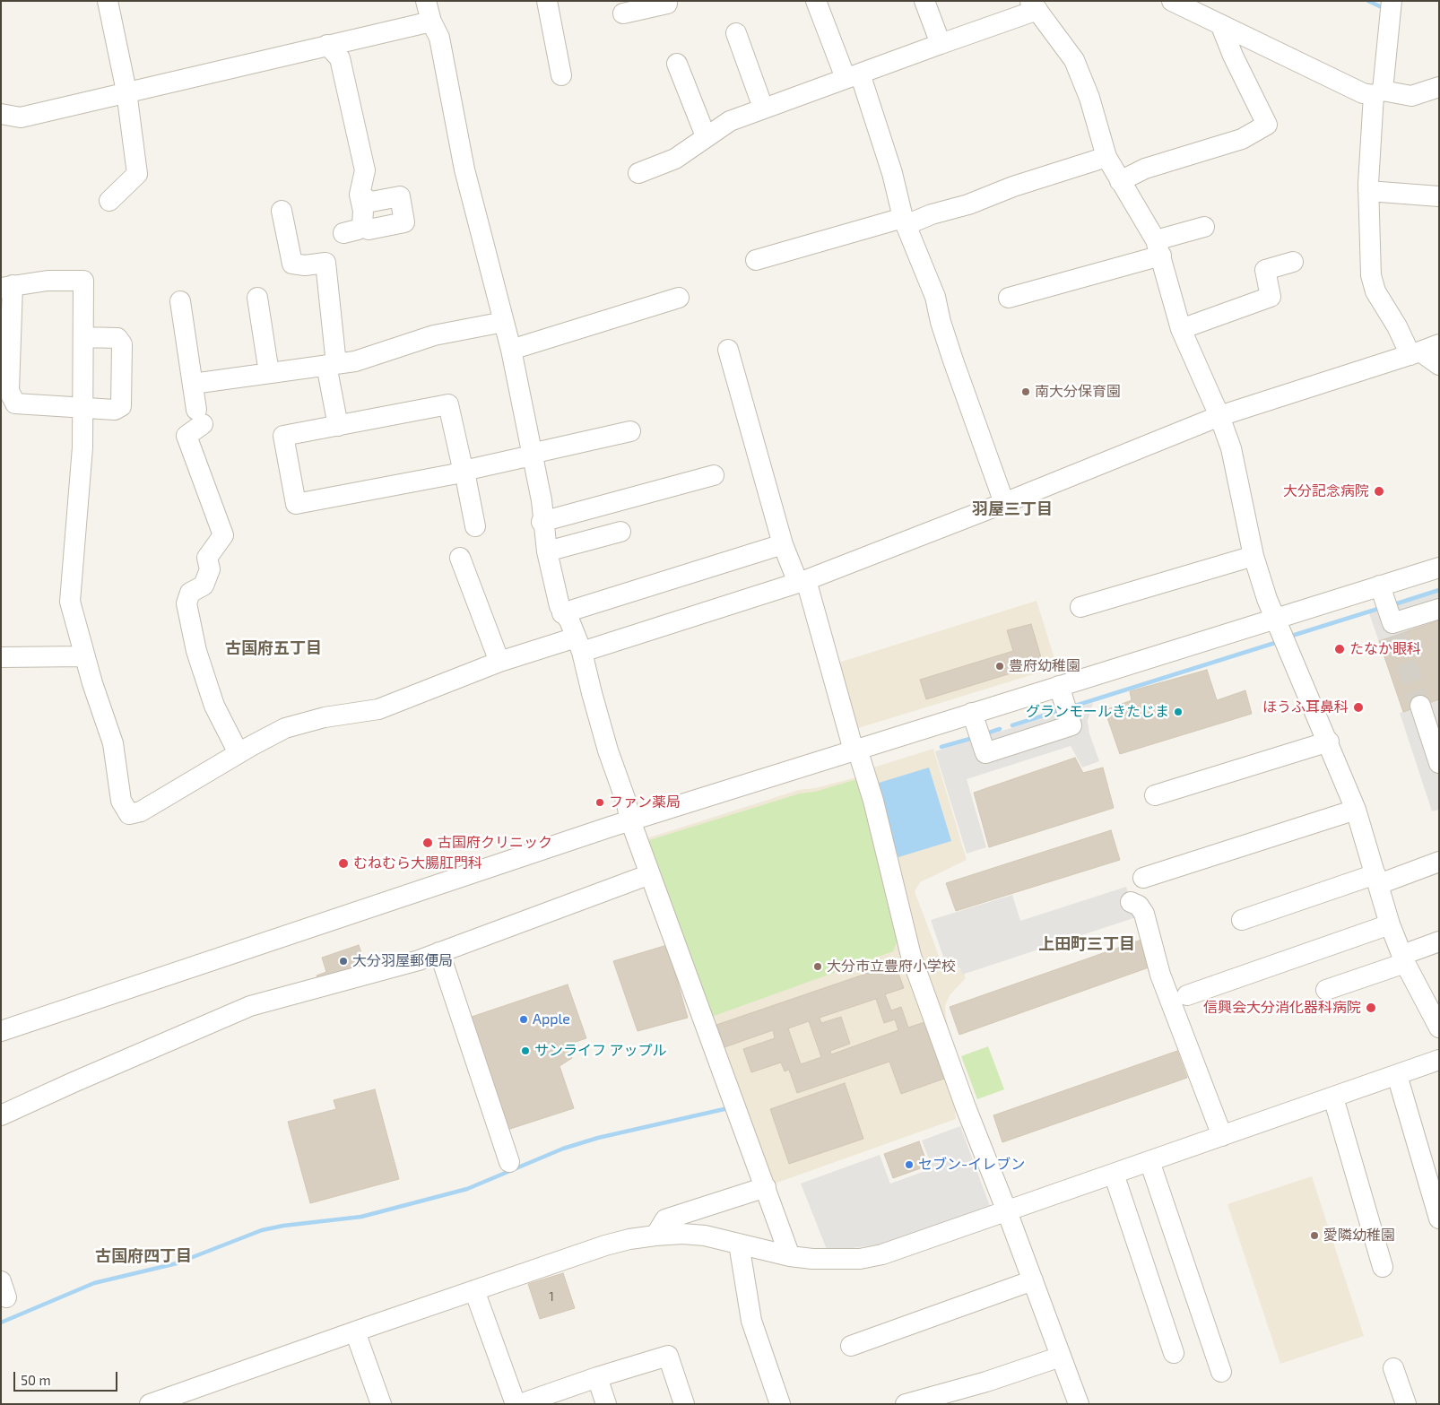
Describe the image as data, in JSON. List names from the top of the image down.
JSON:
{
  "districts": [
    "羽屋三丁目",
    "古国府五丁目",
    "上田町三丁目",
    "古国府四丁目"
  ],
  "places": [
    "南大分保育園",
    "大分記念病院",
    "たなか眼科",
    "豊府幼稚園",
    "ほうふ耳鼻科",
    "グランモールきたじま",
    "ファン薬局",
    "古国府クリニック",
    "むねむら大腸肛門科",
    "大分羽屋郵便局",
    "大分市立豊府小学校",
    "信興会大分消化器科病院",
    "Apple",
    "サンライフ アップル",
    "セブン-イレブン",
    "愛隣幼稚園"
  ],
  "house_numbers": ["1"],
  "scale_bar": "50 m"
}
